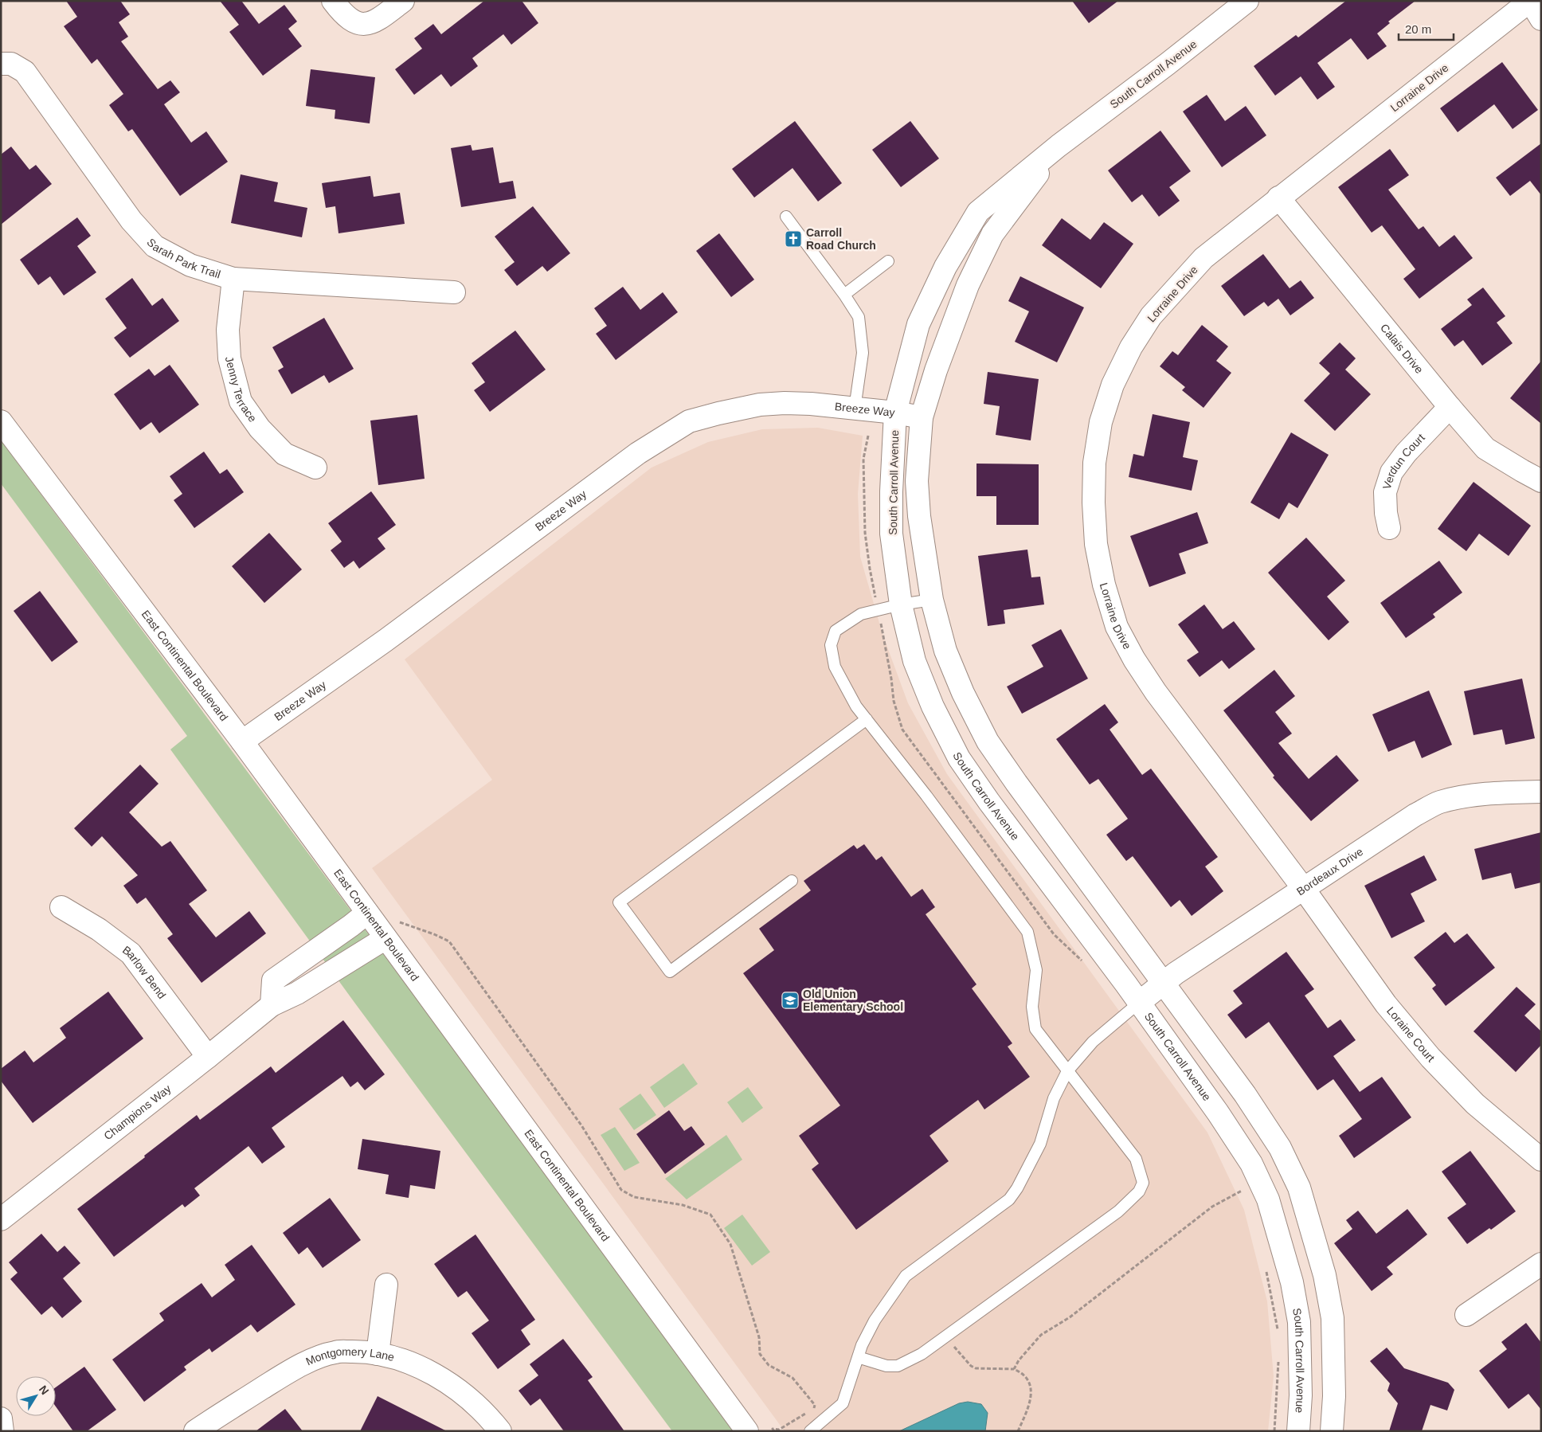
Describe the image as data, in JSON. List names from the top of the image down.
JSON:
{
  "streets": {
    "street": [
      "South Carroll Avenue",
      "Lorraine Drive",
      "Sarah Park Trail",
      "Calais Drive",
      "Jenny Terrace",
      "Breeze Way",
      "Verdun Court",
      "East Continental Boulevard",
      "Bordeaux Drive",
      "Barlow Bend",
      "Loraine Court",
      "Champions Way",
      "Montgomery Lane"
    ]
  },
  "crossings": [
    ["South Carroll Avenue", "Breeze Way"],
    ["South Carroll Avenue", "Bordeaux Drive"],
    ["Lorraine Drive", "Calais Drive"],
    ["Lorraine Drive", "Bordeaux Drive"],
    ["Lorraine Drive", "Loraine Court"],
    ["Sarah Park Trail", "Jenny Terrace"],
    ["Calais Drive", "Verdun Court"],
    ["Breeze Way", "East Continental Boulevard"],
    ["East Continental Boulevard", "Champions Way"],
    ["Bordeaux Drive", "Loraine Court"],
    ["Barlow Bend", "Champions Way"]
  ],
  "places": {
    "church": ["Carroll Road Church"],
    "school or university": ["Old Union Elementary School"]
  },
  "scale_bar": "20 m",
  "north": "top right"
}
